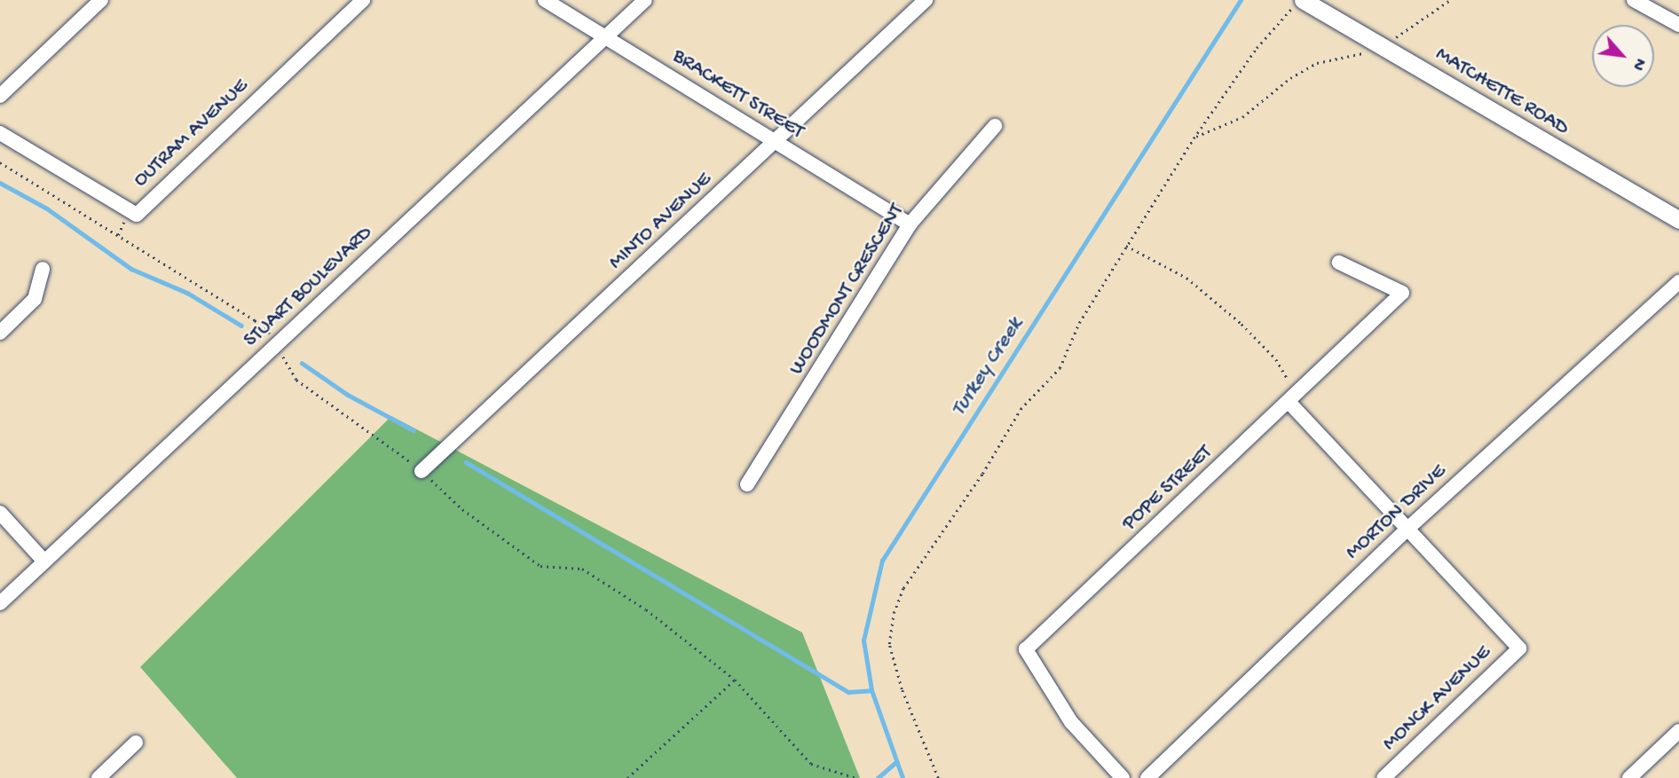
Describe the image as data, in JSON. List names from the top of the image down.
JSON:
{
  "streets": {
    "street": [
      "MATCHETTE ROAD",
      "BRACKETT STREET",
      "OUTRAM AVENUE",
      "MINTO AVENUE",
      "STUART BOULEVARD",
      "WOODMONT CRESCENT",
      "POPE STREET",
      "MORTON DRIVE",
      "MONCK AVENUE"
    ]
  },
  "crossings": [
    ["BRACKETT STREET", "MINTO AVENUE"],
    ["BRACKETT STREET", "STUART BOULEVARD"],
    ["BRACKETT STREET", "WOODMONT CRESCENT"],
    ["MORTON DRIVE", "MONCK AVENUE"]
  ],
  "water": ["Turkey Creek"],
  "north": "bottom right"
}
